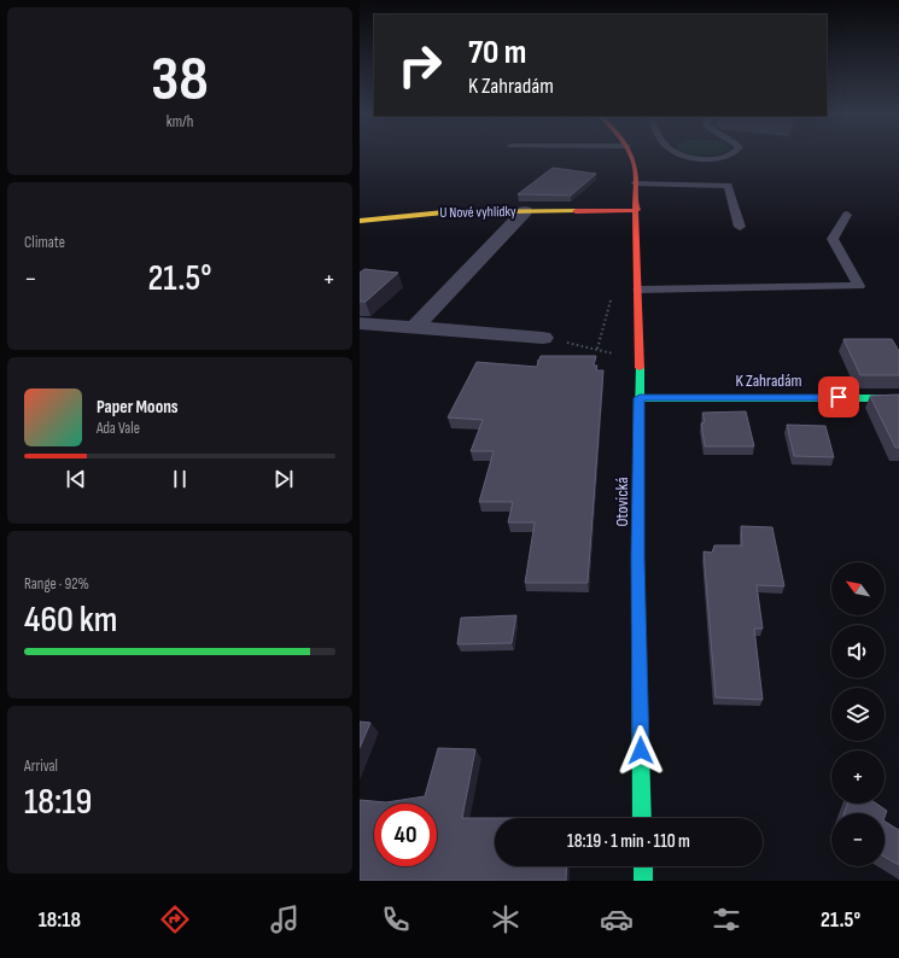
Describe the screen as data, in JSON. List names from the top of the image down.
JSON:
{
  "streets": {
    "street": ["U Nové vyhlídky", "K Zahradám", "Otovická"]
  },
  "crossings": [
    ["K Zahradám", "Otovická"]
  ],
  "north": "top left",
  "page": {
    "tile": [
      ["38", "km/h"],
      "Climate",
      ["Range · 92%", "460 km"],
      ["Arrival", "18:19"]
    ],
    "turn": ["70 m", "K Zahradám"],
    "heat": ["−", "21.5°", "+"],
    "song": ["Paper Moons", "Ada Vale"],
    "map_buttons": ["+", "−"],
    "limit": "40",
    "trip": "18:19 · 1 min · 110 m",
    "tabs": ["18:18", "21.5°"]
  }
}
